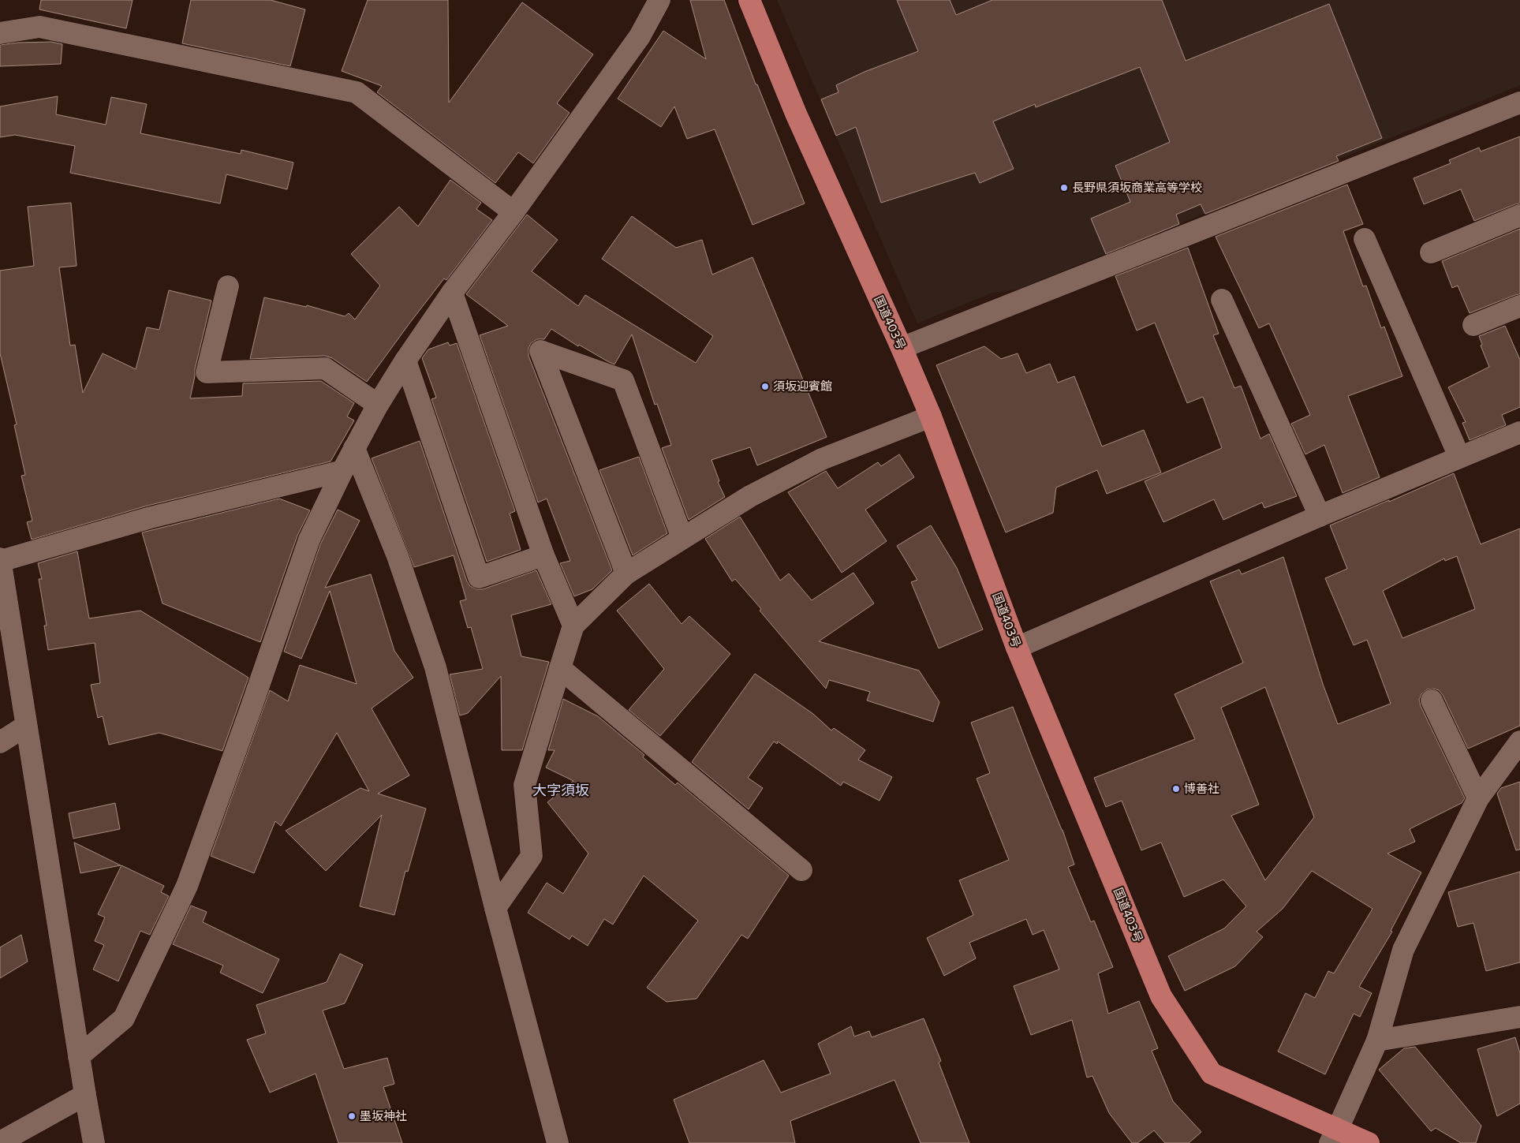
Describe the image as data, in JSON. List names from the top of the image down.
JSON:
{
  "streets": {
    "highway": ["国道403号"]
  },
  "districts": ["大字須坂"],
  "places": [
    "長野県須坂商業高等学校",
    "須坂迎賓館",
    "博善社",
    "墨坂神社"
  ]
}
